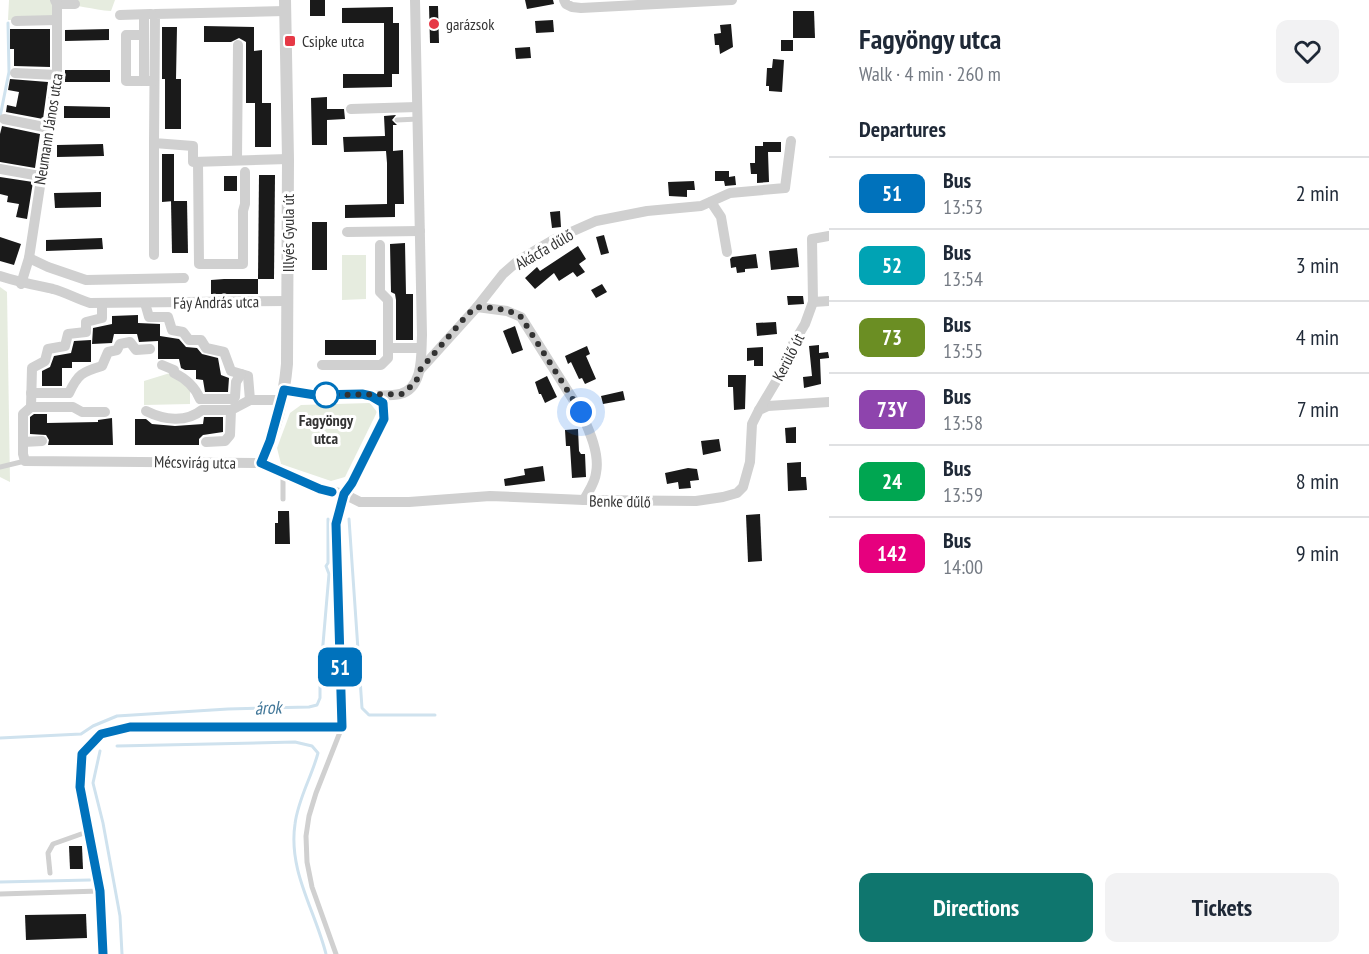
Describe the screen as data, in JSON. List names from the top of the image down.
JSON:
{
  "streets": {
    "street": [
      "Neumann János utca",
      "Illyés Gyula út",
      "Akácfa dűlő",
      "Fáy András utca",
      "Kerülő út",
      "Mécsvirág utca",
      "Benke dűlő"
    ]
  },
  "crossings": [
    ["Neumann János utca", "Fáy András utca"],
    ["Illyés Gyula út", "Fáy András utca"],
    ["Illyés Gyula út", "Mécsvirág utca"],
    ["Kerülő út", "Benke dűlő"],
    ["Mécsvirág utca", "Benke dűlő"]
  ],
  "water": ["árok"],
  "places": {
    "other": ["garázsok", "Fagyöngy utca"],
    "transit": ["Csipke utca"]
  },
  "lines": ["bus line 51"],
  "page": {
    "on_map": "51",
    "heading": [
      ["Fagyöngy utca", "Walk · 4 min · 260 m"],
      "Departures"
    ],
    "list": [
      {
        "mark": "51",
        "name": "Bus",
        "note": "13:53",
        "value": "2 min"
      },
      {
        "mark": "52",
        "name": "Bus",
        "note": "13:54",
        "value": "3 min"
      },
      {
        "mark": "73",
        "name": "Bus",
        "note": "13:55",
        "value": "4 min"
      },
      {
        "mark": "73Y",
        "name": "Bus",
        "note": "13:58",
        "value": "7 min"
      },
      {
        "mark": "24",
        "name": "Bus",
        "note": "13:59",
        "value": "8 min"
      },
      {
        "mark": "142",
        "name": "Bus",
        "note": "14:00",
        "value": "9 min"
      }
    ],
    "buttons": ["Directions", "Tickets"]
  }
}
